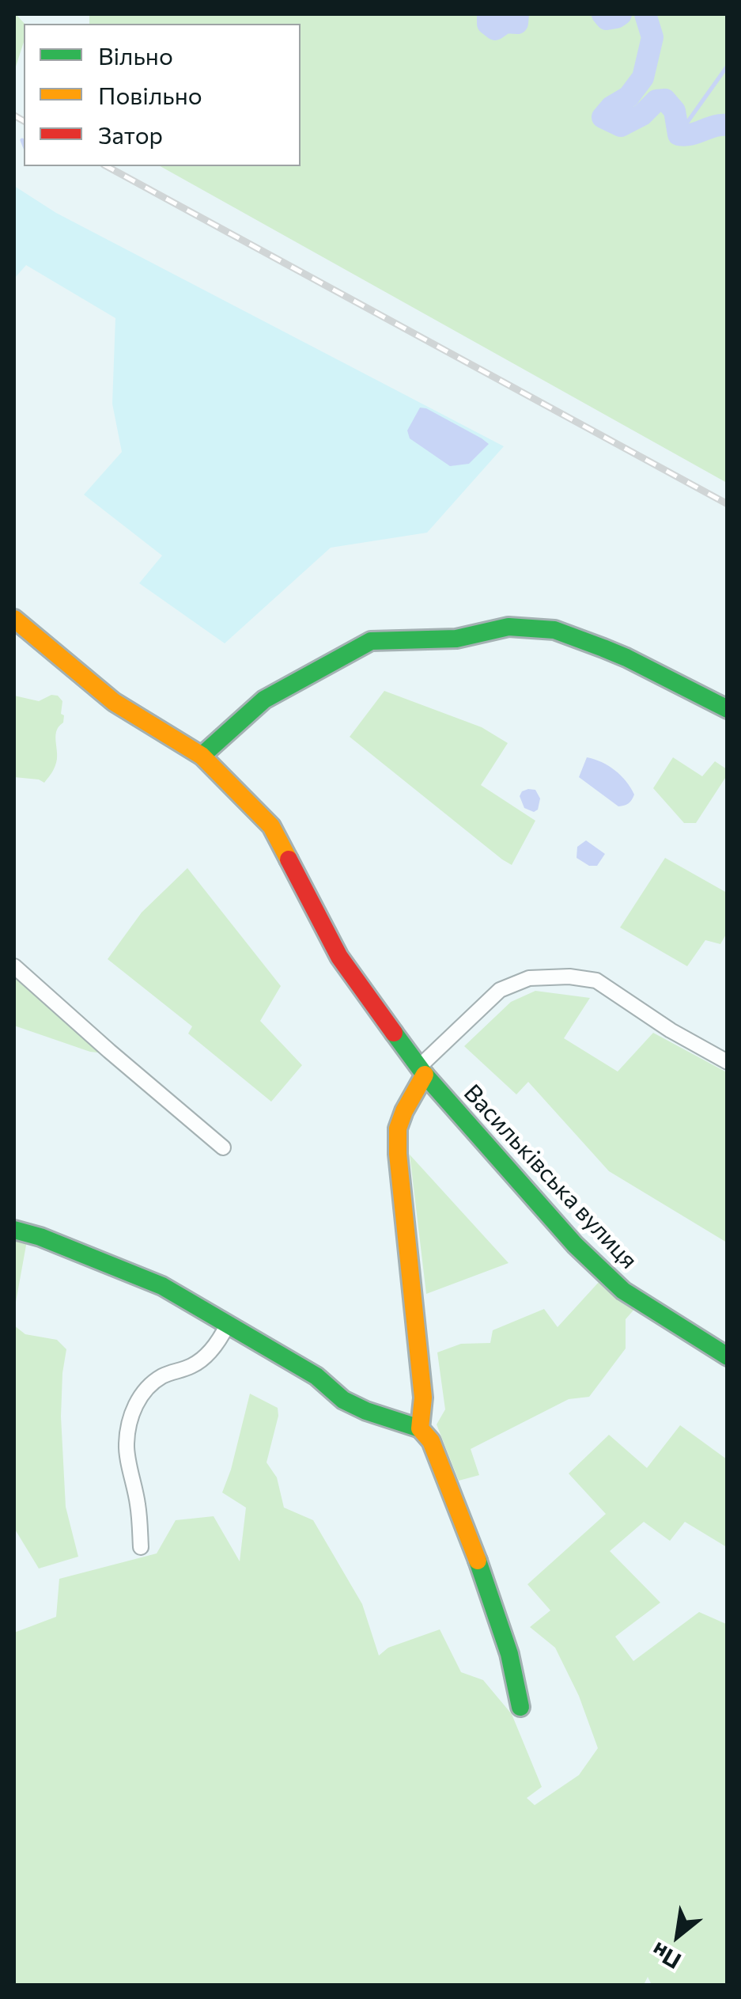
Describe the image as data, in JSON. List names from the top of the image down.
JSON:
{
  "streets": {
    "street": ["Васильківська вулиця"]
  },
  "legend": ["Вільно", "Повільно", "Затор"],
  "north": "bottom left"
}
